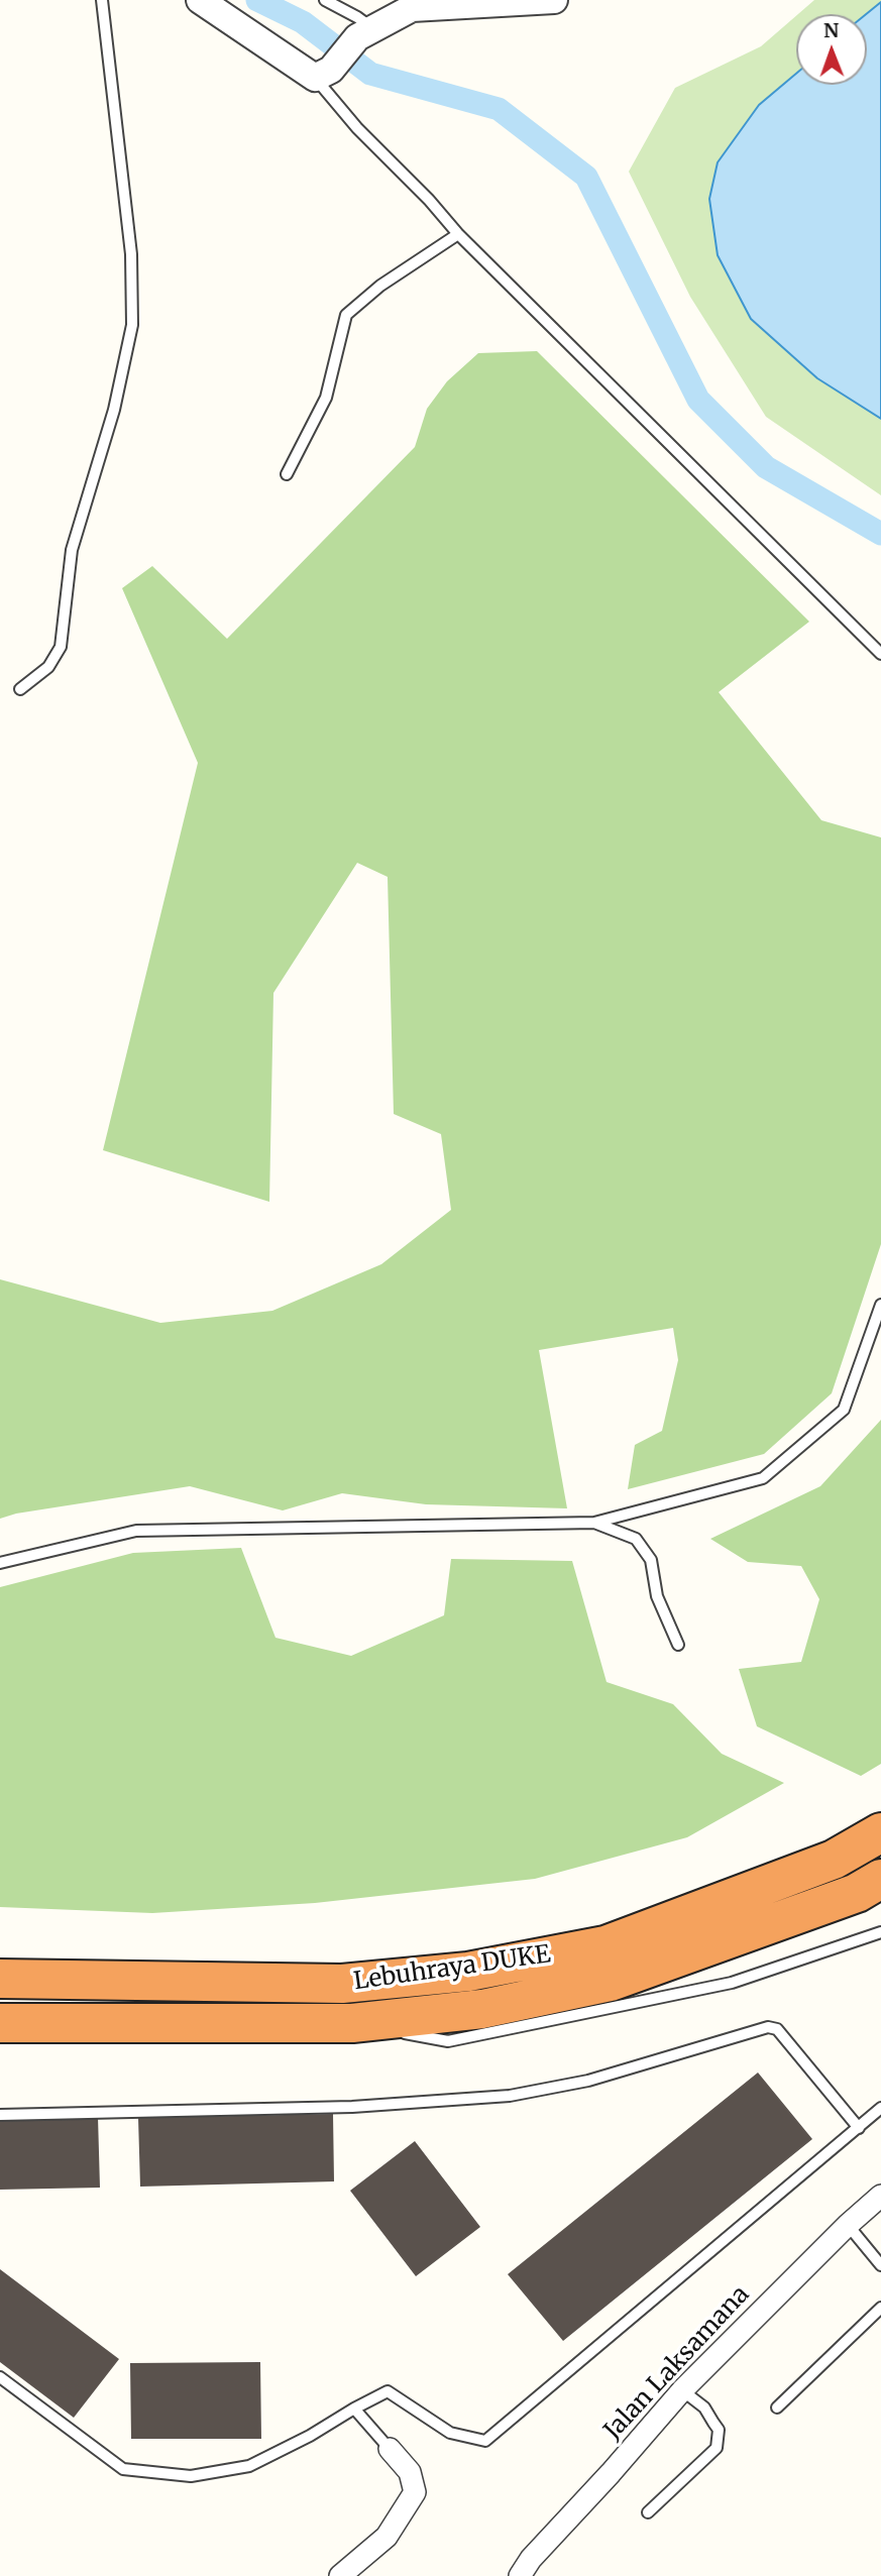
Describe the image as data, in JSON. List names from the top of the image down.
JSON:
{
  "streets": {
    "highway": ["Lebuhraya DUKE"],
    "street": ["Jalan Laksamana"]
  },
  "north": "top"
}
